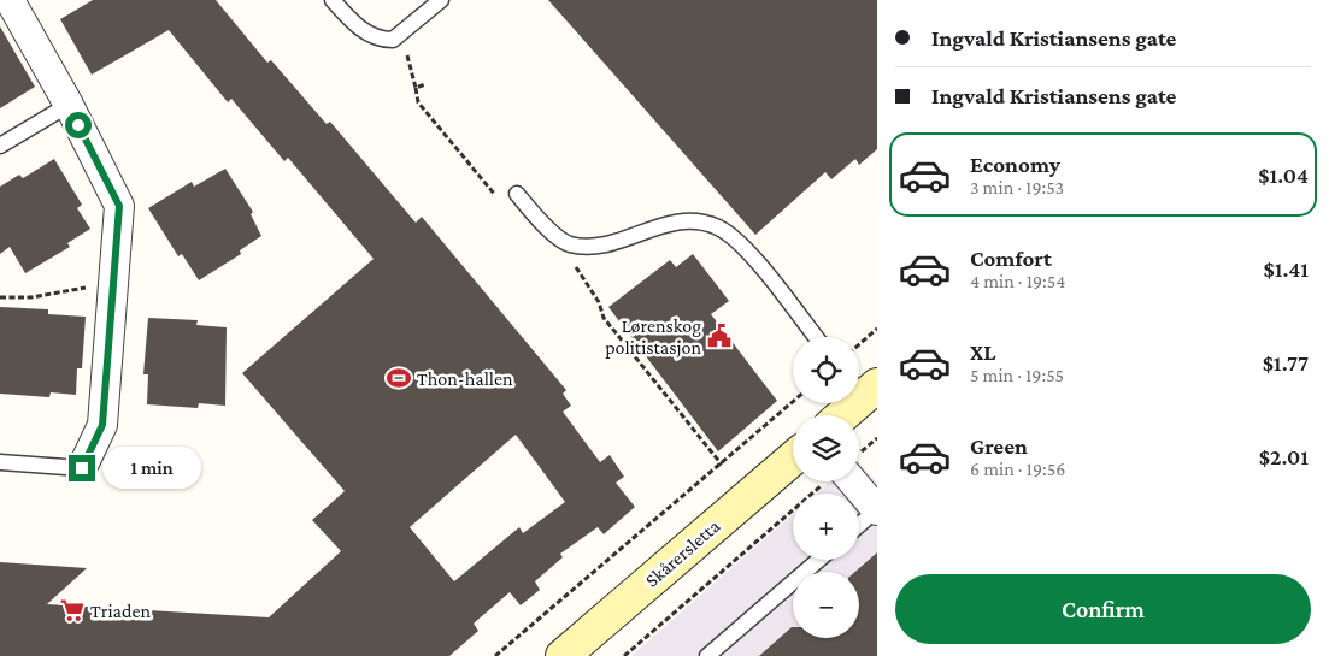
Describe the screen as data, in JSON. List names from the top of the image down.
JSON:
{
  "streets": {
    "street": ["Skårersletta"]
  },
  "places": {
    "public building": ["Lørenskog politistasjon"],
    "sports": ["Thon-hallen"],
    "supermarket": ["Triaden"]
  },
  "page": {
    "banner": ["Ingvald Kristiansens gate", "Ingvald Kristiansens gate"],
    "list": [
      {
        "name": "Economy",
        "note": "3 min · 19:53",
        "value": "$1.04"
      },
      {
        "name": "Comfort",
        "note": "4 min · 19:54",
        "value": "$1.41"
      },
      {
        "name": "XL",
        "note": "5 min · 19:55",
        "value": "$1.77"
      },
      {
        "name": "Green",
        "note": "6 min · 19:56",
        "value": "$2.01"
      }
    ],
    "map_buttons": ["+", "−"],
    "bubble": "1 min",
    "buttons": "Confirm"
  }
}
